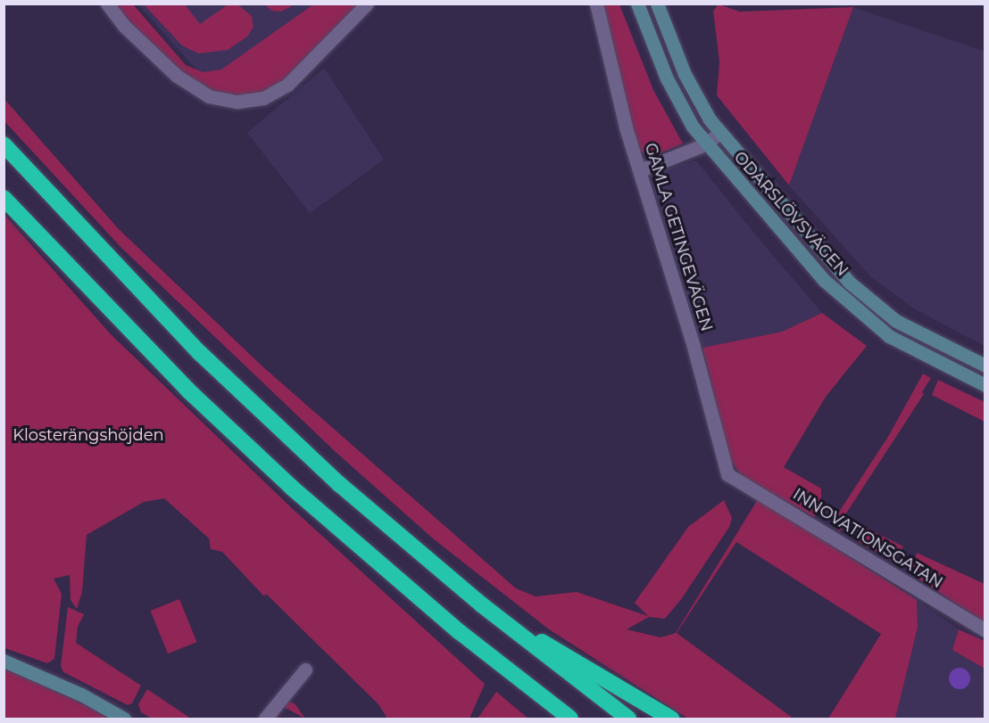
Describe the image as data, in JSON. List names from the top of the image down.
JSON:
{
  "streets": {
    "main road": ["ODARSLÖVSVÄGEN"],
    "street": ["GAMLA GETINGEVÄGEN", "INNOVATIONSGATAN"]
  },
  "crossings": [
    ["GAMLA GETINGEVÄGEN", "INNOVATIONSGATAN"]
  ],
  "parks": ["Klosterängshöjden"]
}
